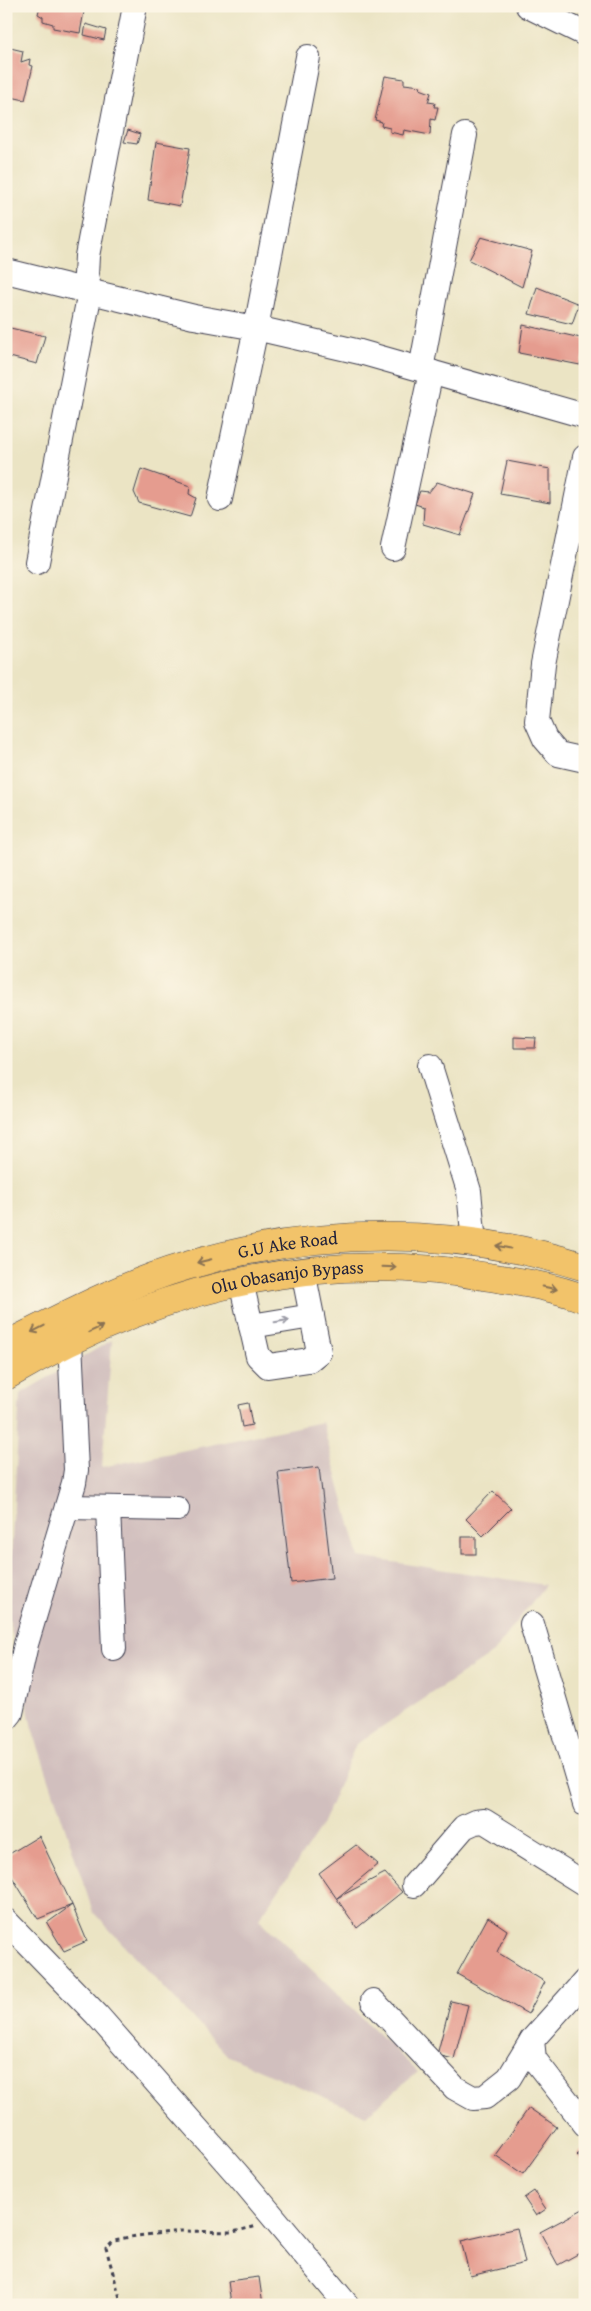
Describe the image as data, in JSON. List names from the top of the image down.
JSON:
{
  "streets": {
    "main road": ["G.U Ake Road", "Olu Obasanjo Bypass"]
  },
  "one_way": ["G.U Ake Road", "Olu Obasanjo Bypass"]
}
